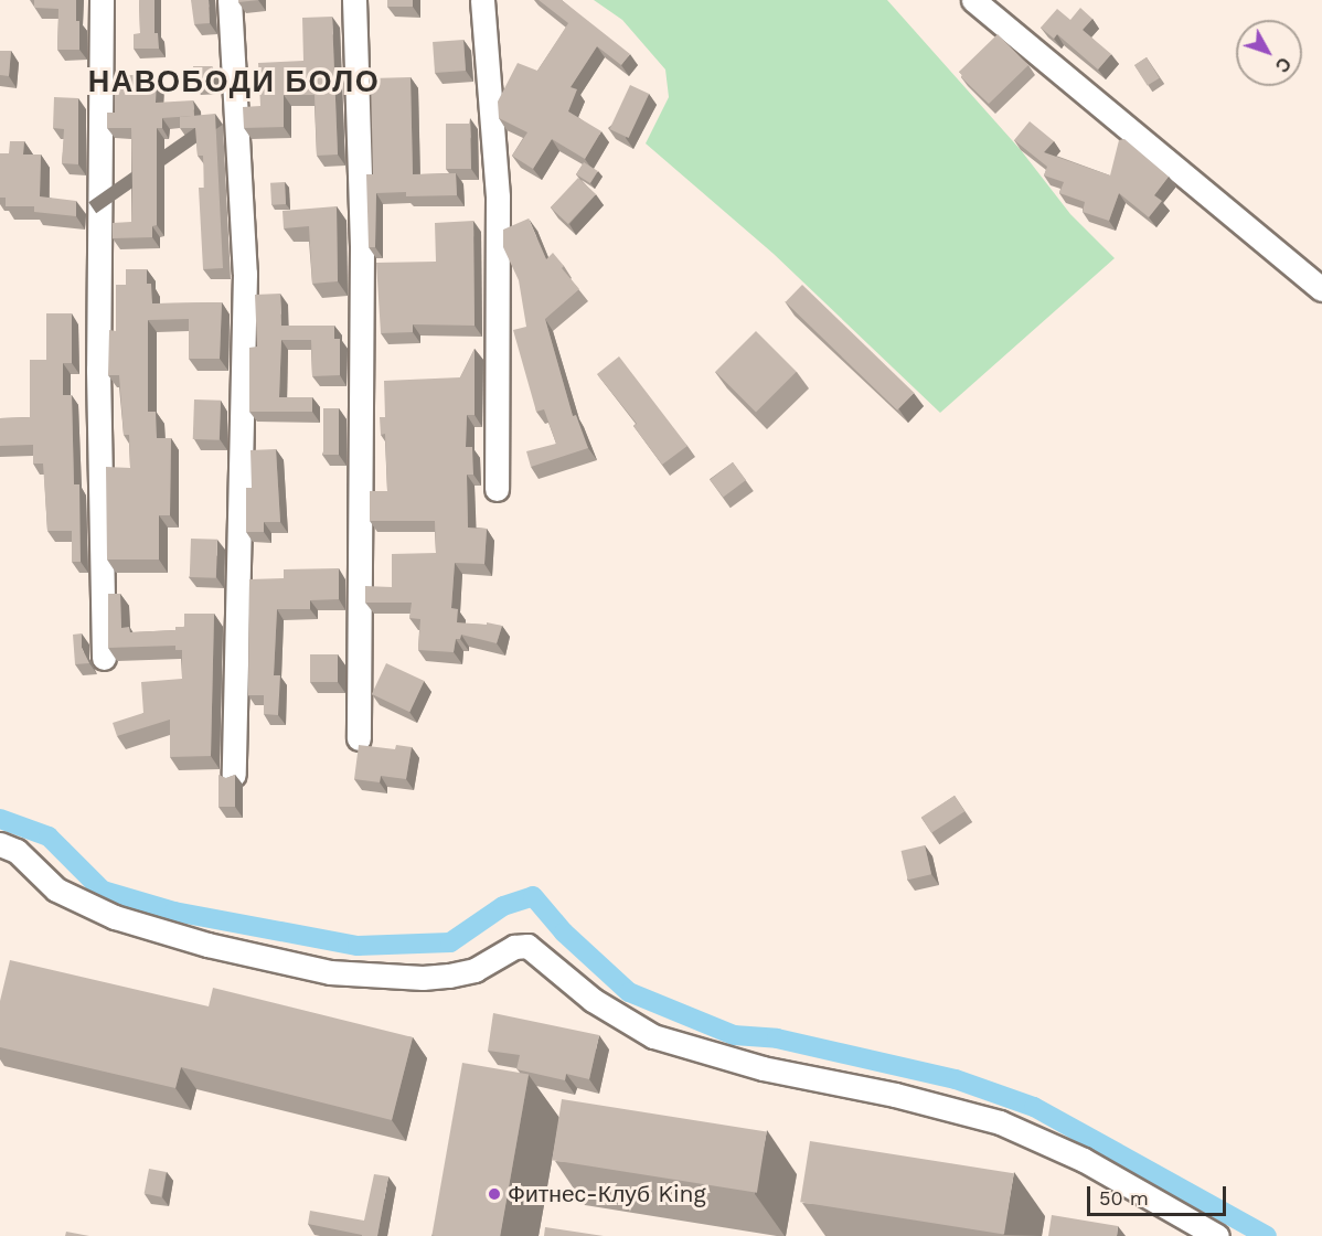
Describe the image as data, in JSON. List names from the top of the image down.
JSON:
{
  "districts": ["НАВОБОДИ БОЛО"],
  "places": ["Фитнес-Клуб King"],
  "scale_bar": "50 m",
  "north": "bottom right"
}
